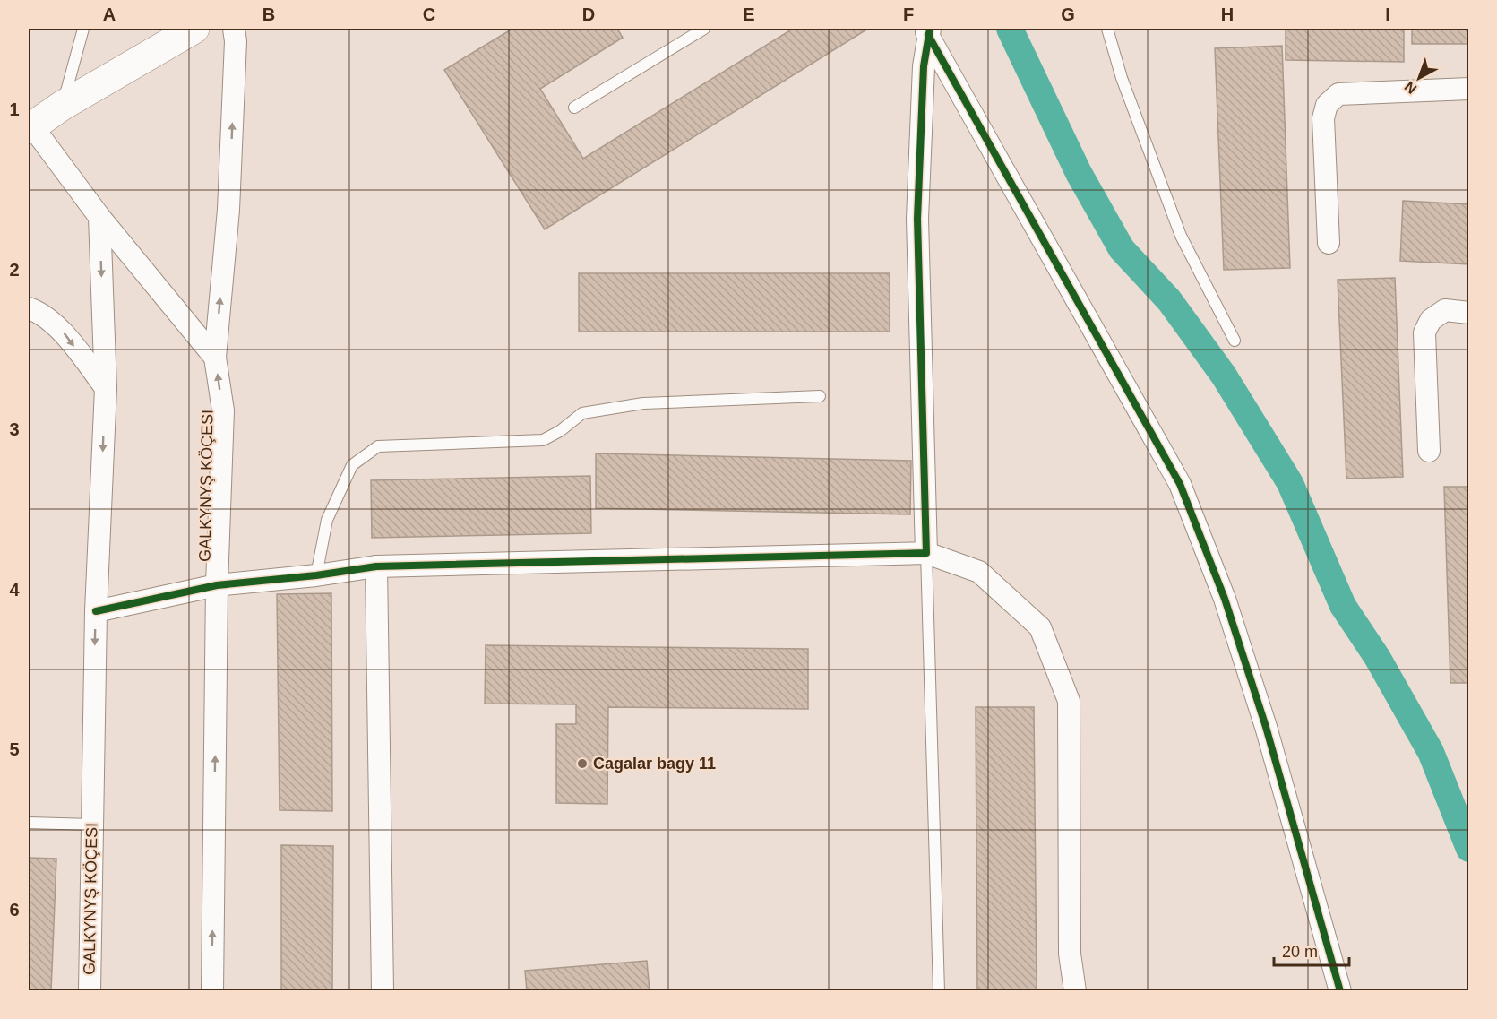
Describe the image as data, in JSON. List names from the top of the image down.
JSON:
{
  "streets": {
    "street": ["GALKYNYŞ KÖÇESI"]
  },
  "places": ["Cagalar bagy 11"],
  "scale_bar": "20 m",
  "north": "bottom left",
  "grid": {
    "columns": [
      "A",
      "B",
      "C",
      "D",
      "E",
      "F",
      "G",
      "H",
      "I"
    ],
    "rows": [
      "1",
      "2",
      "3",
      "4",
      "5",
      "6"
    ]
  }
}
